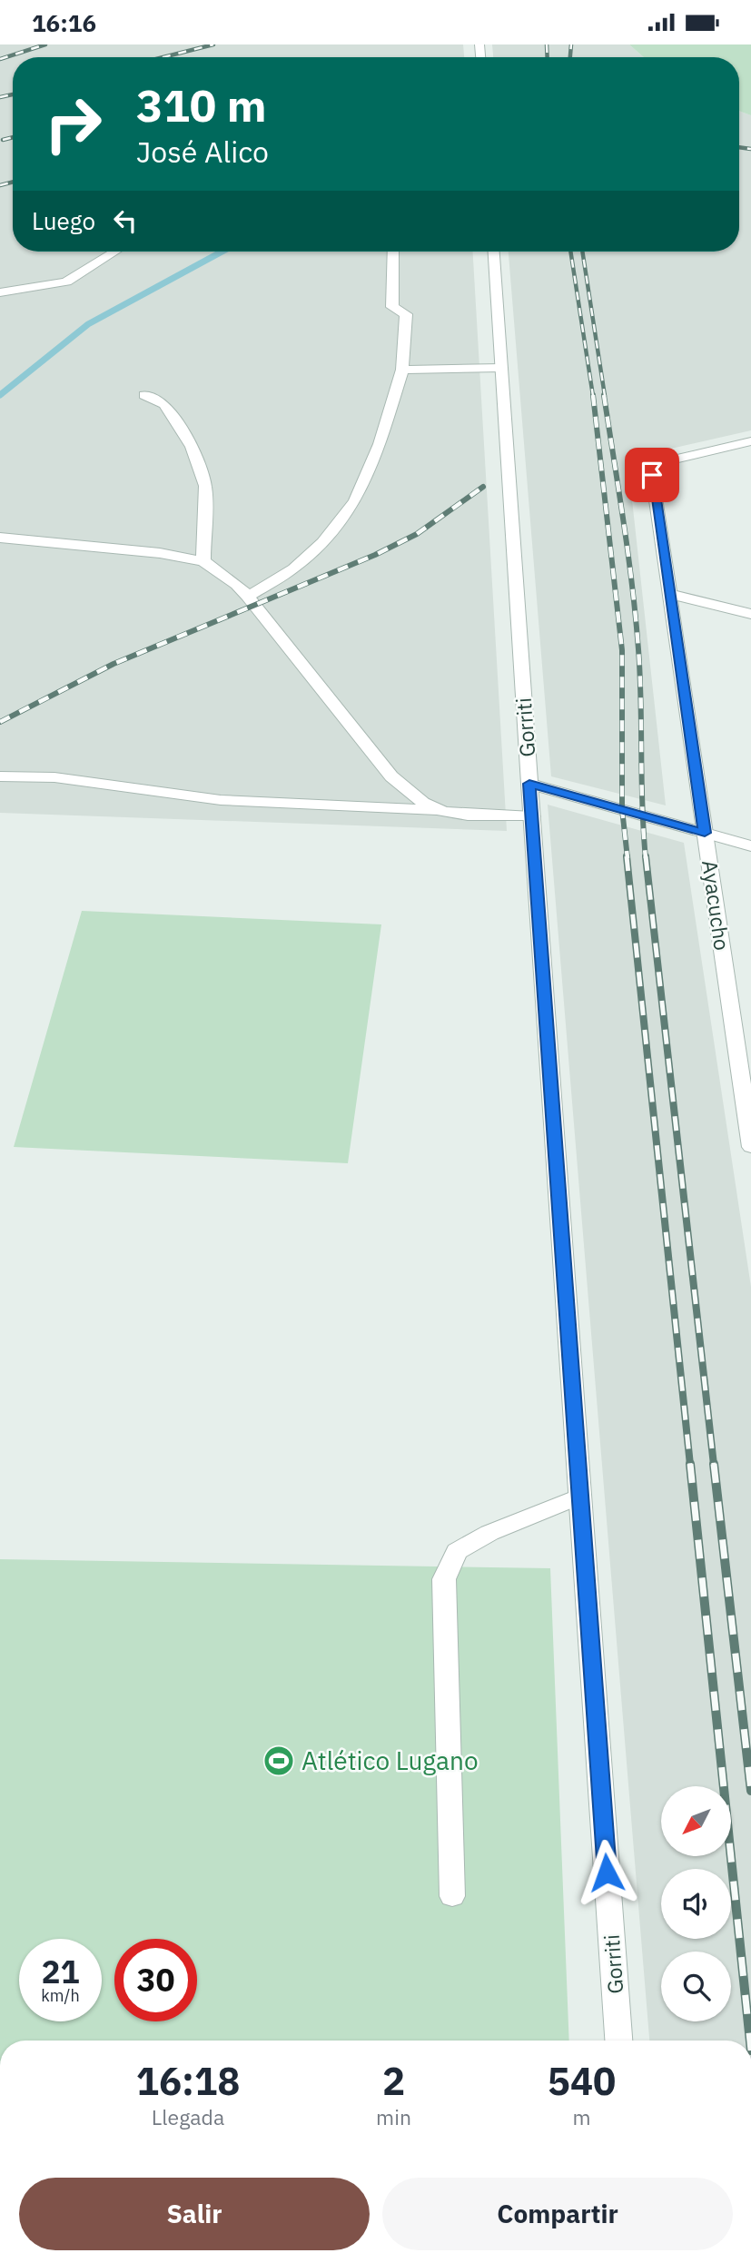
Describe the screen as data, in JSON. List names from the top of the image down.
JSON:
{
  "streets": {
    "street": ["Gorriti", "Ayacucho"]
  },
  "places": {
    "sports": ["Atlético Lugano"]
  },
  "north": "bottom left",
  "page": {
    "status": "16:16",
    "turn": ["310 m", "José Alico"],
    "then": "Luego",
    "speed": "21 km/h",
    "limit": "30",
    "eta": [
      "16:18",
      "Llegada",
      "2",
      "min",
      "540",
      "m"
    ],
    "buttons": ["Salir", "Compartir"]
  }
}
